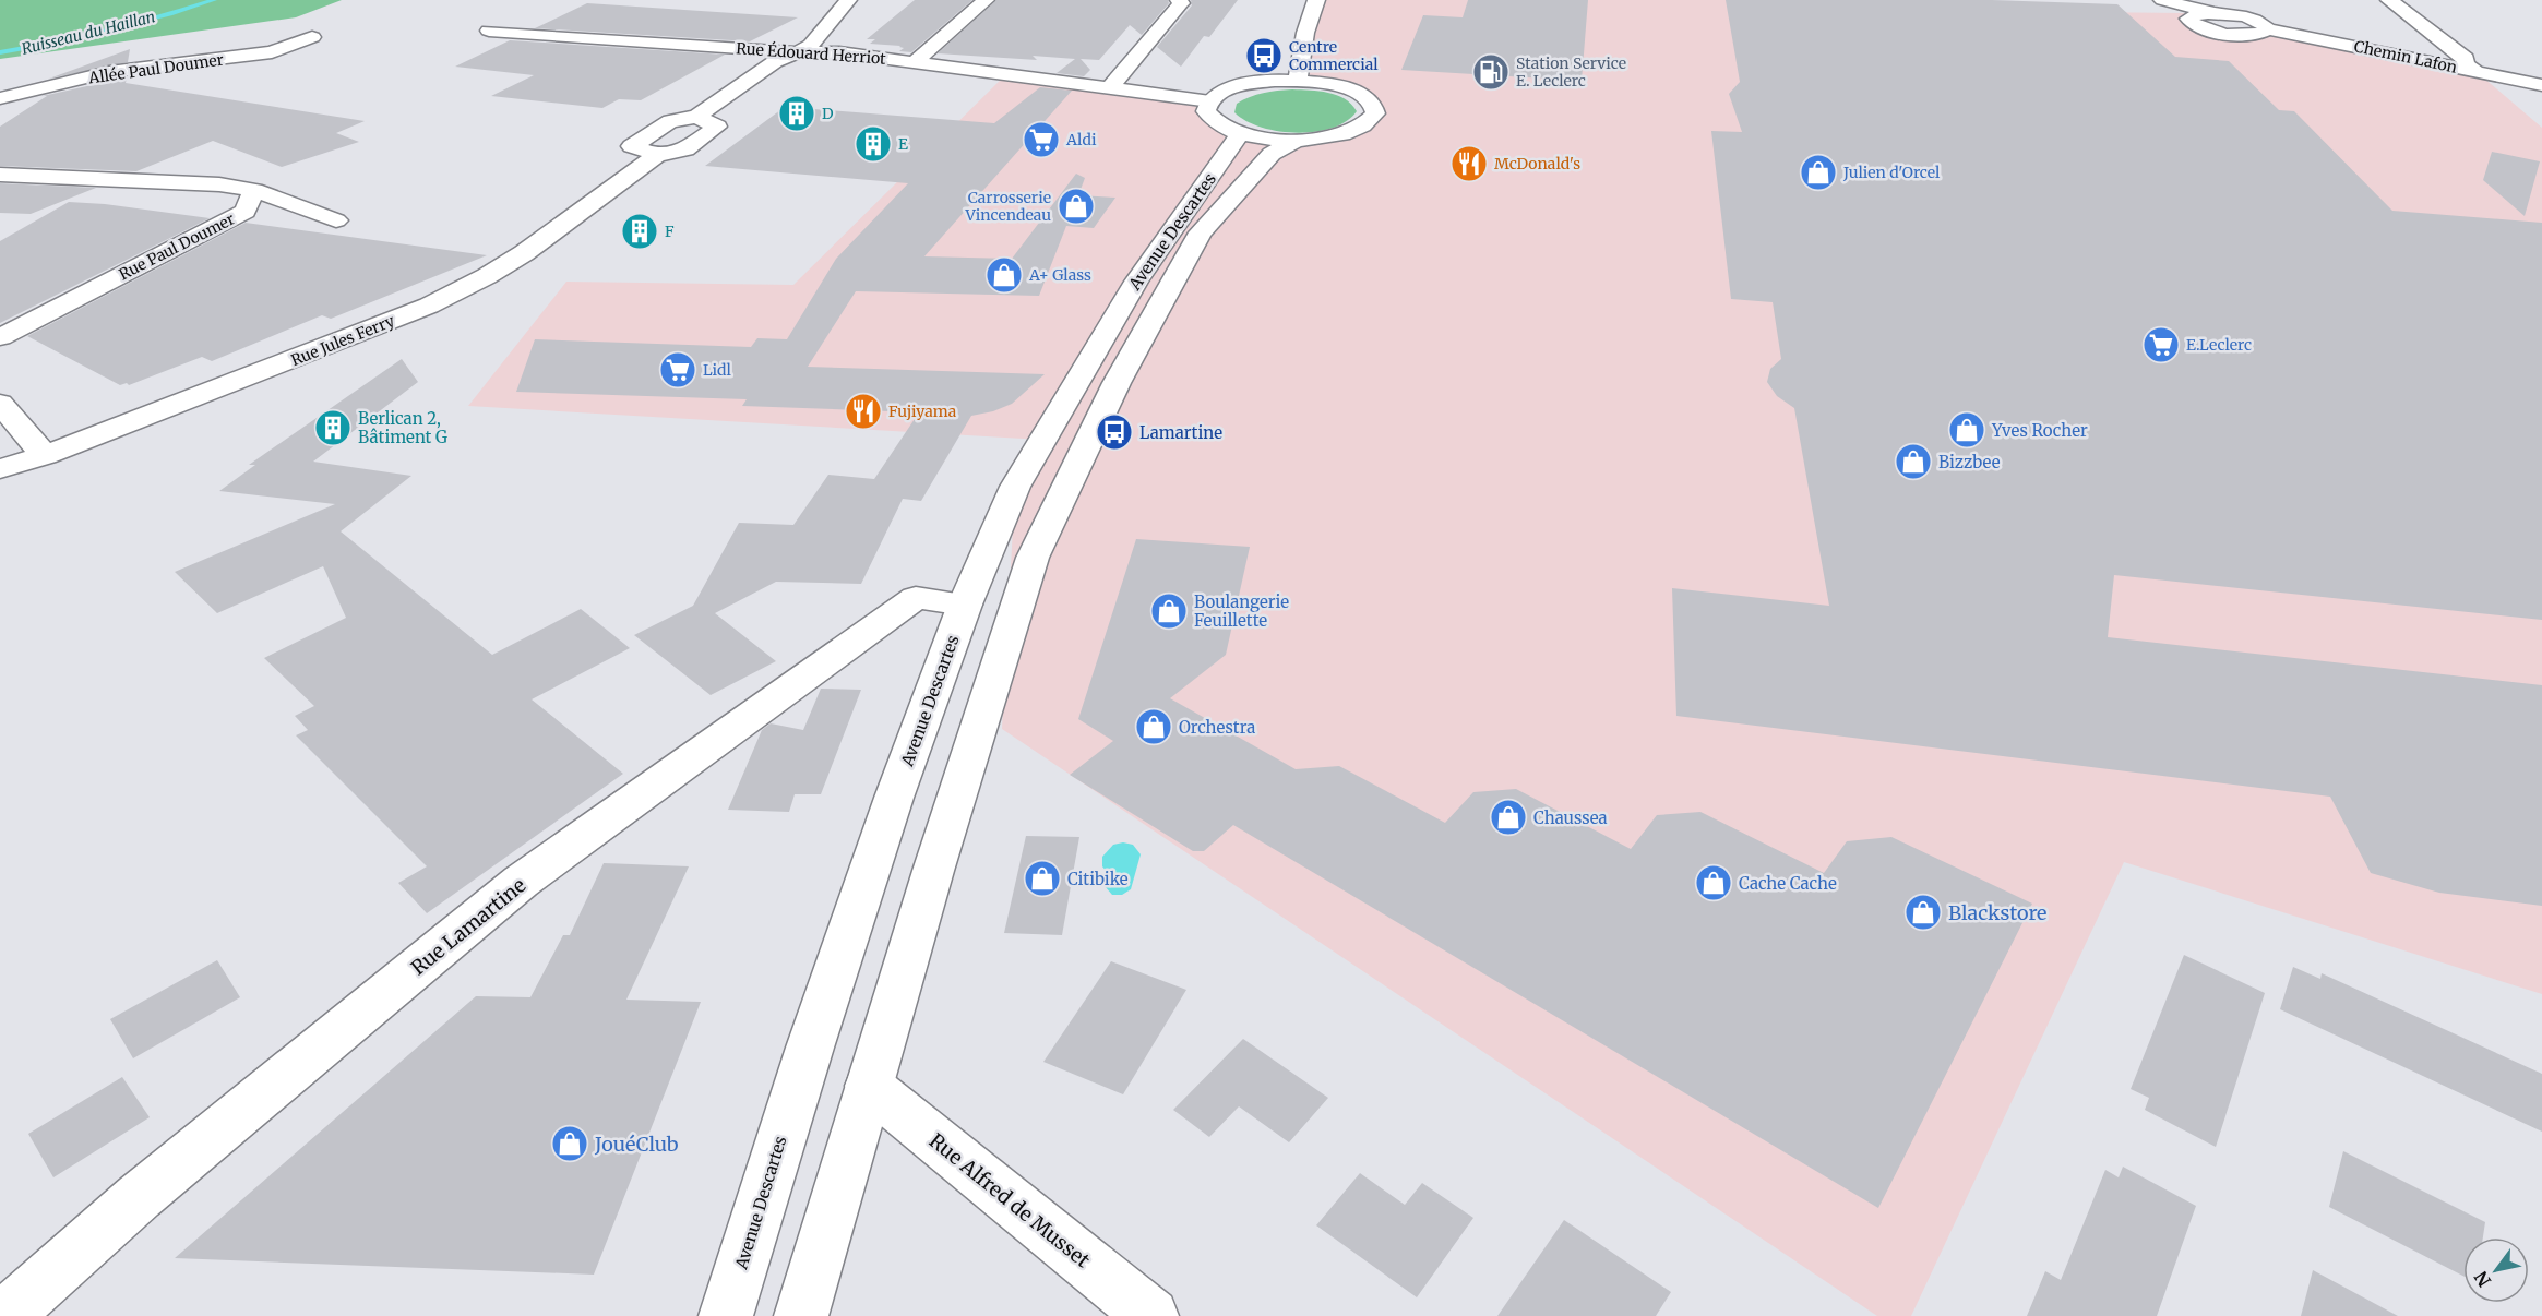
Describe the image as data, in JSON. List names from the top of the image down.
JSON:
{
  "streets": {
    "street": [
      "Rue Édouard Herriot",
      "Chemin Lafon",
      "Allée Paul Doumer",
      "Avenue Descartes",
      "Rue Paul Doumer",
      "Rue Jules Ferry",
      "Rue Lamartine",
      "Rue Alfred de Musset"
    ]
  },
  "crossings": [
    ["Rue Édouard Herriot", "Avenue Descartes"],
    ["Avenue Descartes", "Rue Lamartine"],
    ["Avenue Descartes", "Rue Alfred de Musset"]
  ],
  "water": ["Ruisseau du Haillan"],
  "places": {
    "bus stop": ["Centre Commercial", "Lamartine"],
    "fuel station": ["Station Service E. Leclerc"],
    "building": [
      "D",
      "E",
      "F",
      "Berlican 2, Bâtiment G"
    ],
    "supermarket": ["Aldi", "E.Leclerc", "Lidl"],
    "restaurant": ["McDonald's", "Fujiyama"],
    "shop": [
      "Julien d'Orcel",
      "Carrosserie Vincendeau",
      "A+ Glass",
      "Yves Rocher",
      "Bizzbee",
      "Boulangerie Feuillette",
      "Orchestra",
      "Chaussea",
      "Citibike",
      "Cache Cache",
      "Blackstore",
      "JouéClub"
    ]
  },
  "north": "bottom left"
}
